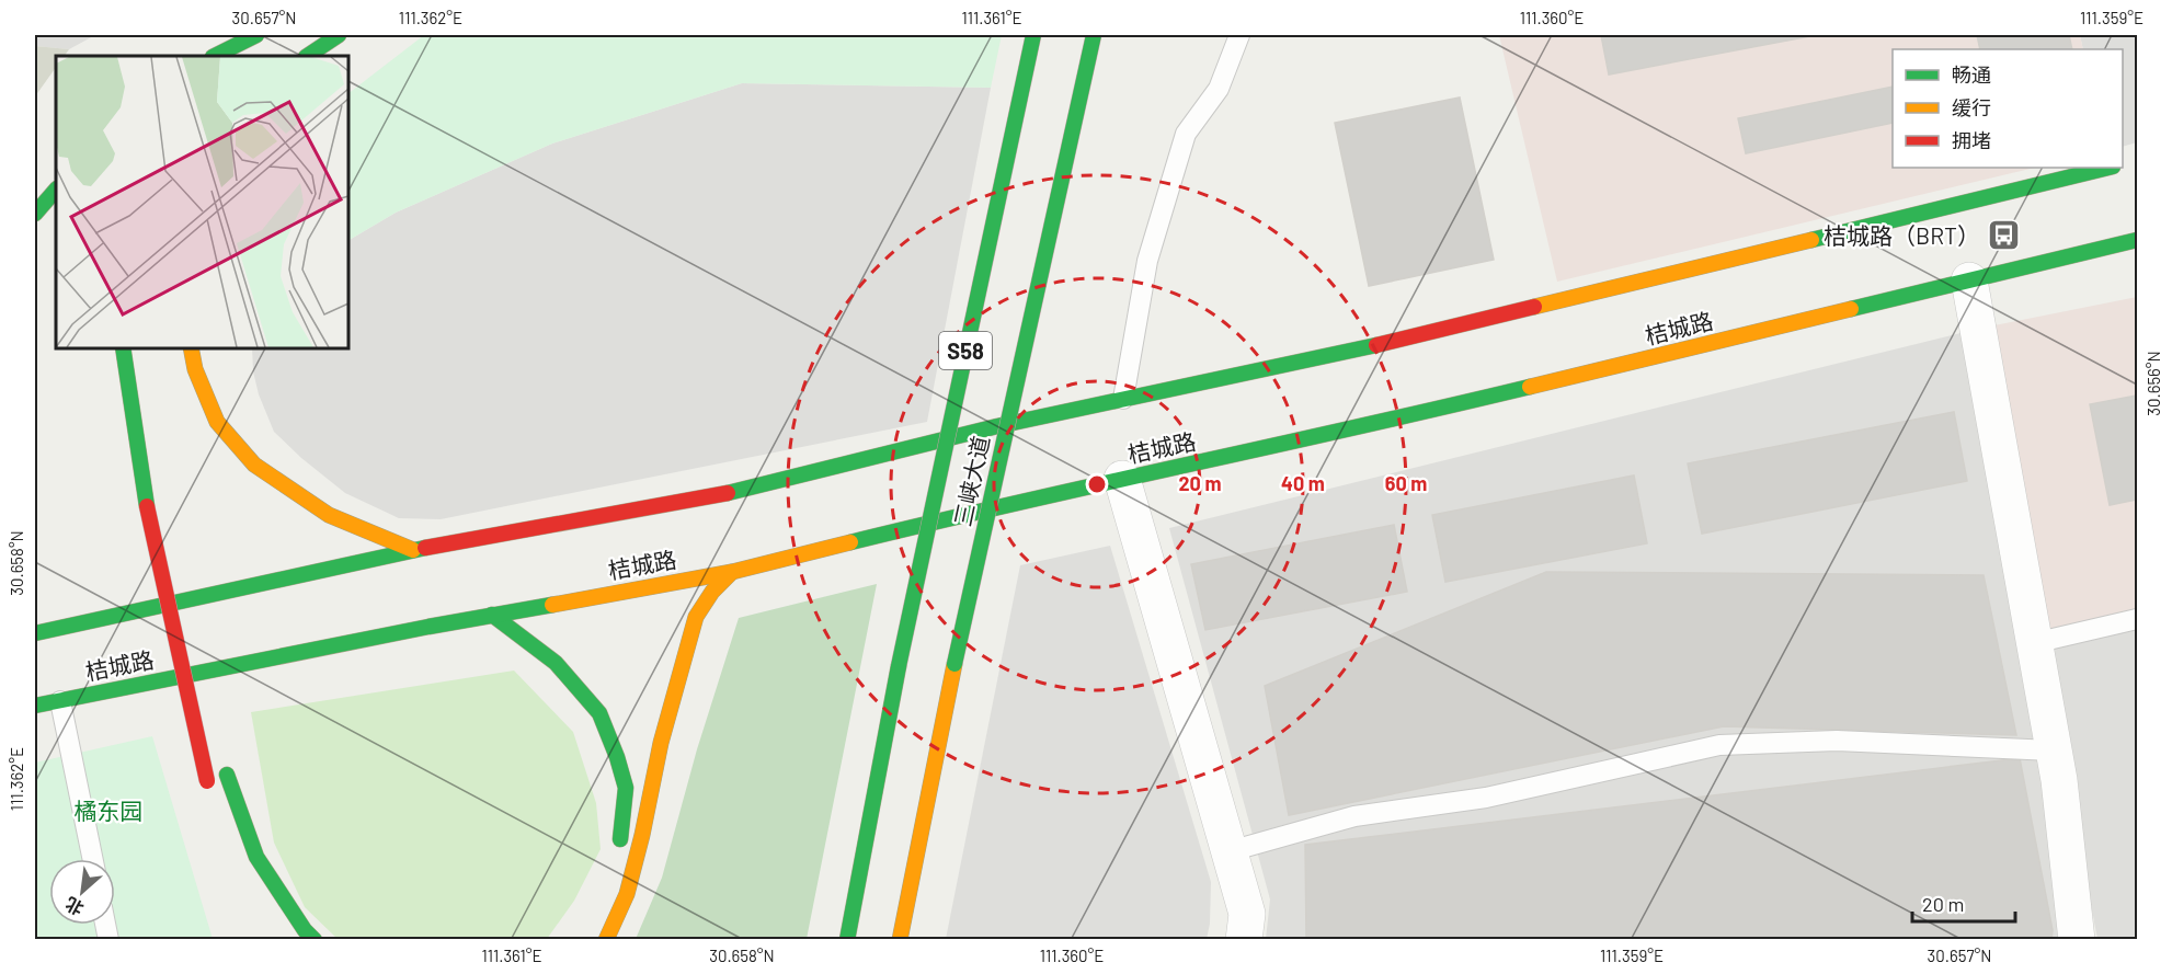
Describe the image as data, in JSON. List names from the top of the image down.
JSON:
{
  "streets": {
    "main road": ["桔城路", "S58", "三峡大道"]
  },
  "parks": ["橘东园"],
  "places": {
    "bus stop": ["桔城路（BRT）"]
  },
  "legend": ["畅通", "缓行", "拥堵"],
  "scale_bar": "20 m",
  "north": "bottom left",
  "coordinates": [
    "30.657°N",
    "111.362°E",
    "111.361°E",
    "111.360°E",
    "111.359°E",
    "30.656°N",
    "30.658°N"
  ],
  "rings": ["20 m", "40 m", "60 m"]
}
